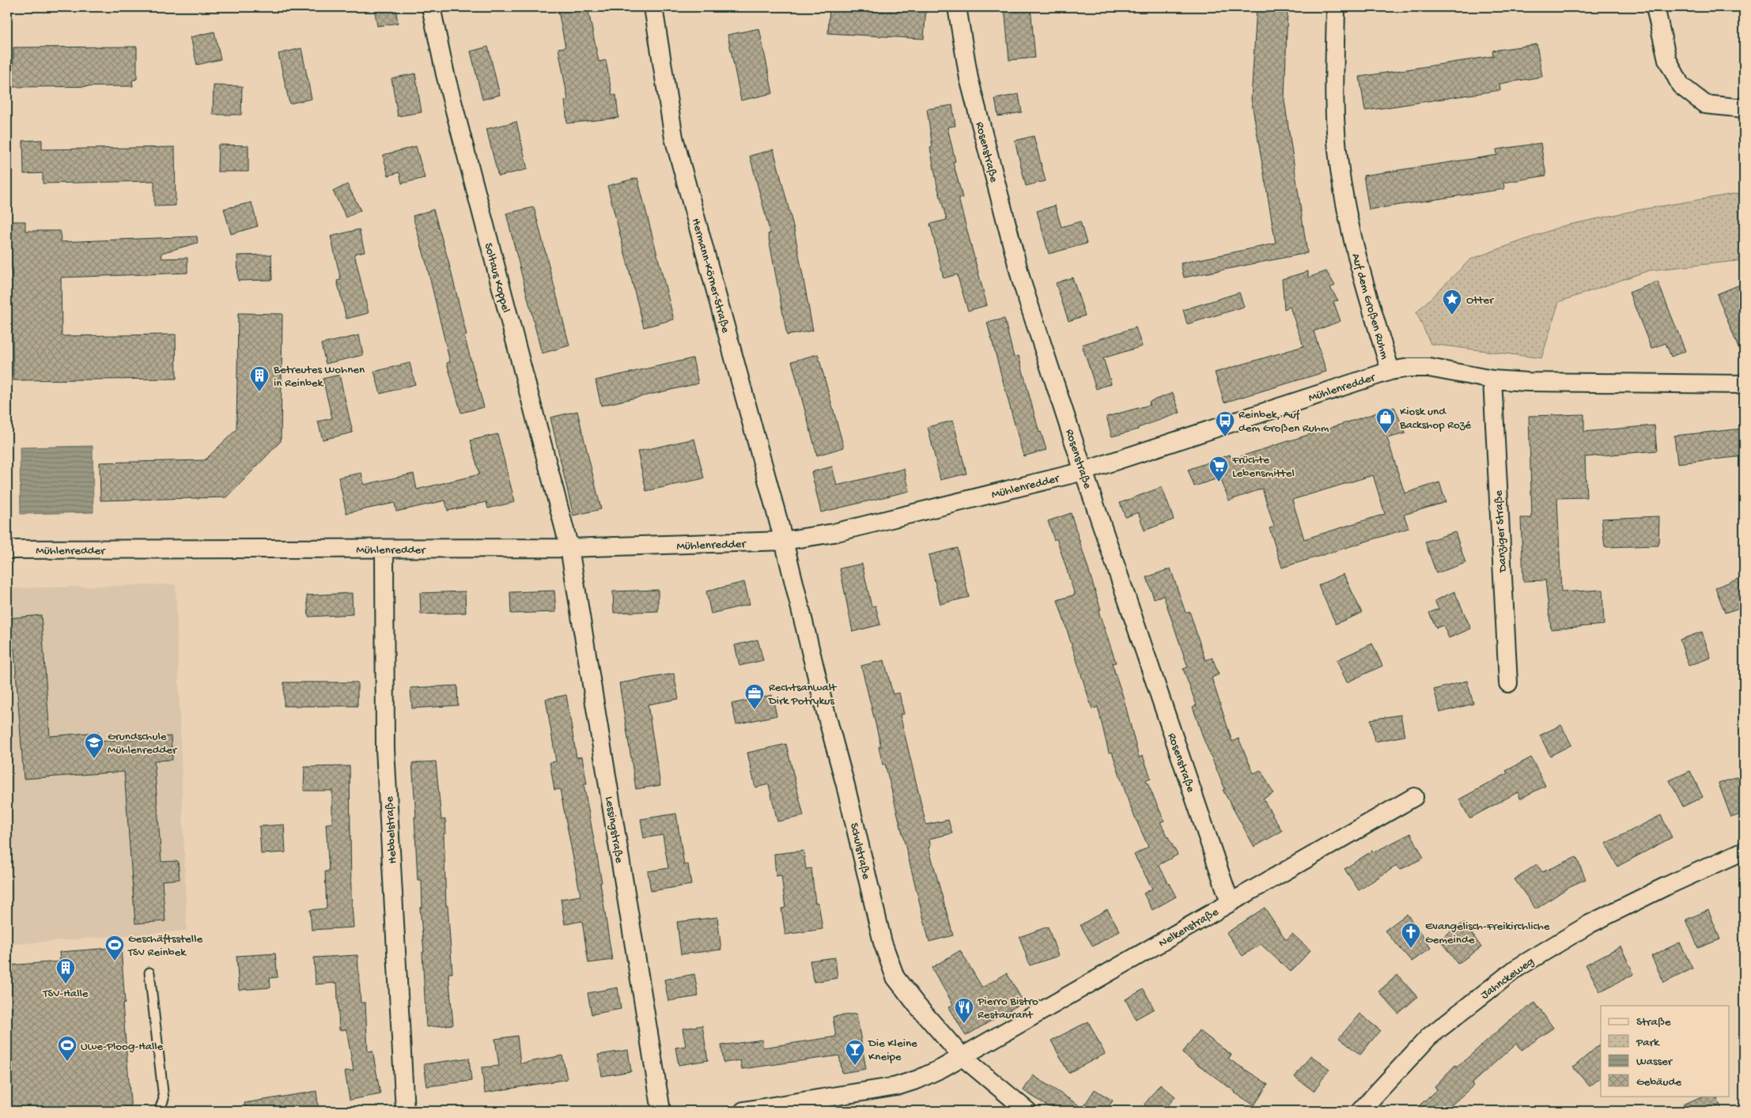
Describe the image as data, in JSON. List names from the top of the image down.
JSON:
{
  "streets": {
    "street": [
      "Rosenstraße",
      "Hermann-Körner-Straße",
      "Soltaus Koppel",
      "Auf dem Großen Ruhm",
      "Mühlenredder",
      "Danziger Straße",
      "Lessingstraße",
      "Hebbelstraße",
      "Schulstraße",
      "Nelkenstraße",
      "Jahnckeweg"
    ]
  },
  "crossings": [
    ["Rosenstraße", "Mühlenredder"],
    ["Rosenstraße", "Nelkenstraße"],
    ["Hermann-Körner-Straße", "Mühlenredder"],
    ["Hermann-Körner-Straße", "Schulstraße"],
    ["Soltaus Koppel", "Mühlenredder"],
    ["Soltaus Koppel", "Lessingstraße"],
    ["Auf dem Großen Ruhm", "Mühlenredder"],
    ["Auf dem Großen Ruhm", "Danziger Straße"],
    ["Mühlenredder", "Lessingstraße"],
    ["Mühlenredder", "Hebbelstraße"],
    ["Mühlenredder", "Schulstraße"],
    ["Schulstraße", "Nelkenstraße"]
  ],
  "places": {
    "place": ["Otter"],
    "building": ["Betreutes Wohnen in Reinbek", "TSV-Halle"],
    "shop": ["Kiosk und Backshop Rozé"],
    "bus stop": ["Reinbek, Auf dem Großen Ruhm"],
    "supermarket": ["Früchte Lebensmittel"],
    "office": ["Rechtsanwalt Dirk Potrykus"],
    "school or university": ["Grundschule Mühlenredder"],
    "church": ["Evangelisch-Freikirchliche Gemeinde"],
    "sports": ["Geschäftsstelle TSV Reinbek", "Uwe-Ploog-Halle"],
    "restaurant": ["Pierro Bistro Restaurant"],
    "bar": ["Die Kleine Kneipe"]
  },
  "legend": [
    "Straße",
    "Park",
    "Wasser",
    "Gebäude"
  ]
}
